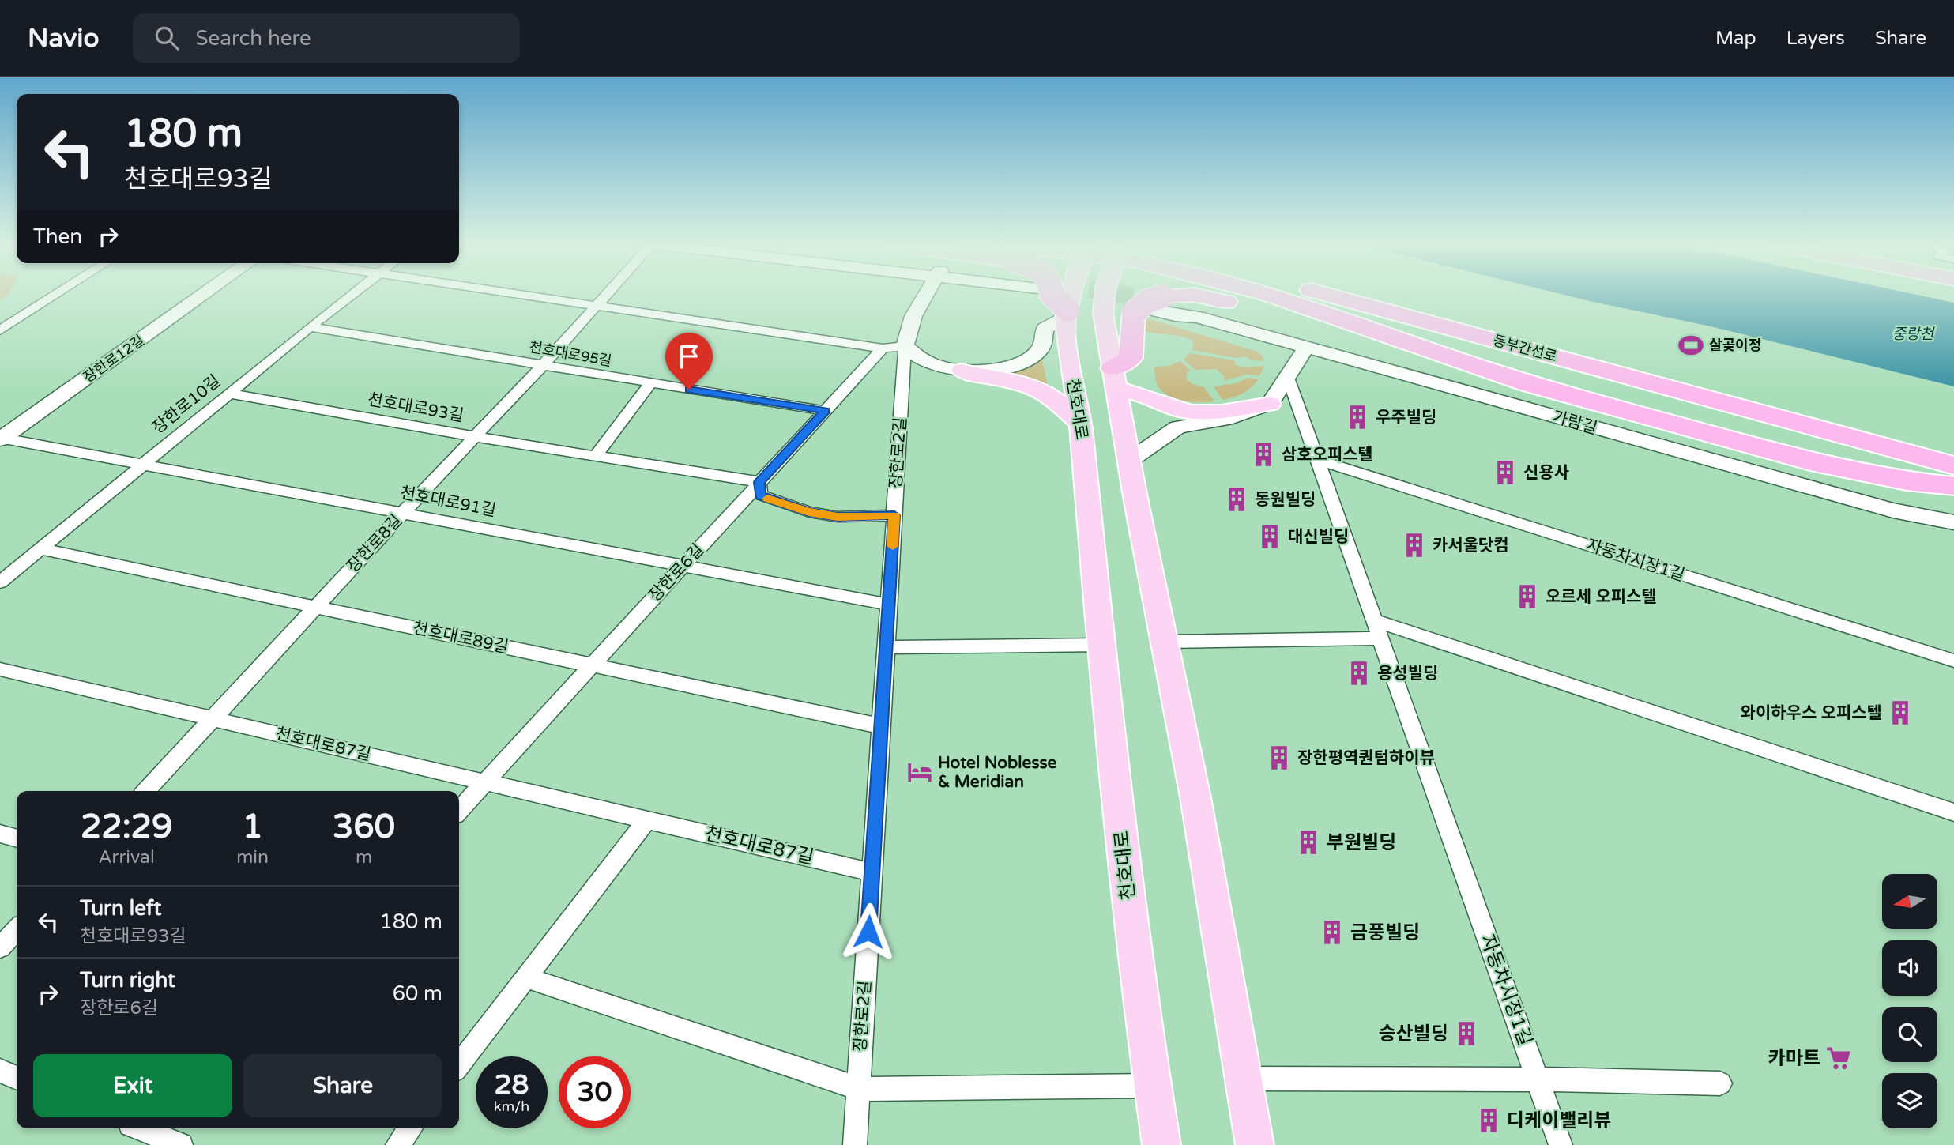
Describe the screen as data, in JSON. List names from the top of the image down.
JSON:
{
  "streets": {
    "highway": ["동부간선로"],
    "main road": ["천호대로"],
    "street": [
      "천호대로95길",
      "장한로12길",
      "장한로10길",
      "천호대로93길",
      "가람길",
      "장한로2길",
      "천호대로91길",
      "장한로8길",
      "자동차시장1길",
      "장한로6길",
      "천호대로89길",
      "천호대로87길"
    ]
  },
  "crossings": [
    ["천호대로95길", "장한로10길"],
    ["천호대로95길", "장한로8길"],
    ["천호대로95길", "장한로6길"],
    ["장한로12길", "천호대로91길"],
    ["장한로10길", "천호대로93길"],
    ["장한로10길", "천호대로91길"],
    ["장한로10길", "천호대로89길"],
    ["천호대로93길", "장한로8길"],
    ["천호대로93길", "장한로6길"],
    ["장한로2길", "천호대로91길"],
    ["장한로2길", "천호대로89길"],
    ["장한로2길", "천호대로87길"],
    ["천호대로91길", "장한로8길"],
    ["천호대로91길", "장한로6길"],
    ["장한로8길", "천호대로89길"],
    ["장한로8길", "천호대로87길"],
    ["장한로6길", "천호대로89길"],
    ["장한로6길", "천호대로87길"]
  ],
  "water": ["중랑천"],
  "places": {
    "sports": ["살곶이정"],
    "building": [
      "우주빌딩",
      "삼호오피스텔",
      "신용사",
      "동원빌딩",
      "대신빌딩",
      "카서울닷컴",
      "오르세 오피스텔",
      "용성빌딩",
      "와이하우스 오피스텔",
      "장한평역퀀텀하이뷰",
      "부원빌딩",
      "금풍빌딩",
      "승산빌딩",
      "디케이밸리뷰"
    ],
    "hotel": ["Hotel Noblesse & Meridian"],
    "supermarket": ["카마트"]
  },
  "north": "left",
  "page": {
    "header": "Navio",
    "search": "Search here",
    "nav": ["Map", "Layers", "Share"],
    "turn": ["180 m", "천호대로93길"],
    "then": "Then",
    "eta": [
      "22:29",
      "Arrival",
      "1",
      "min",
      "360",
      "m"
    ],
    "list": [
      {
        "name": "Turn left",
        "note": "천호대로93길",
        "value": "180 m"
      },
      {
        "name": "Turn right",
        "note": "장한로6길",
        "value": "60 m"
      }
    ],
    "buttons": ["Exit", "Share"],
    "speed": "28 km/h",
    "limit": "30"
  }
}
